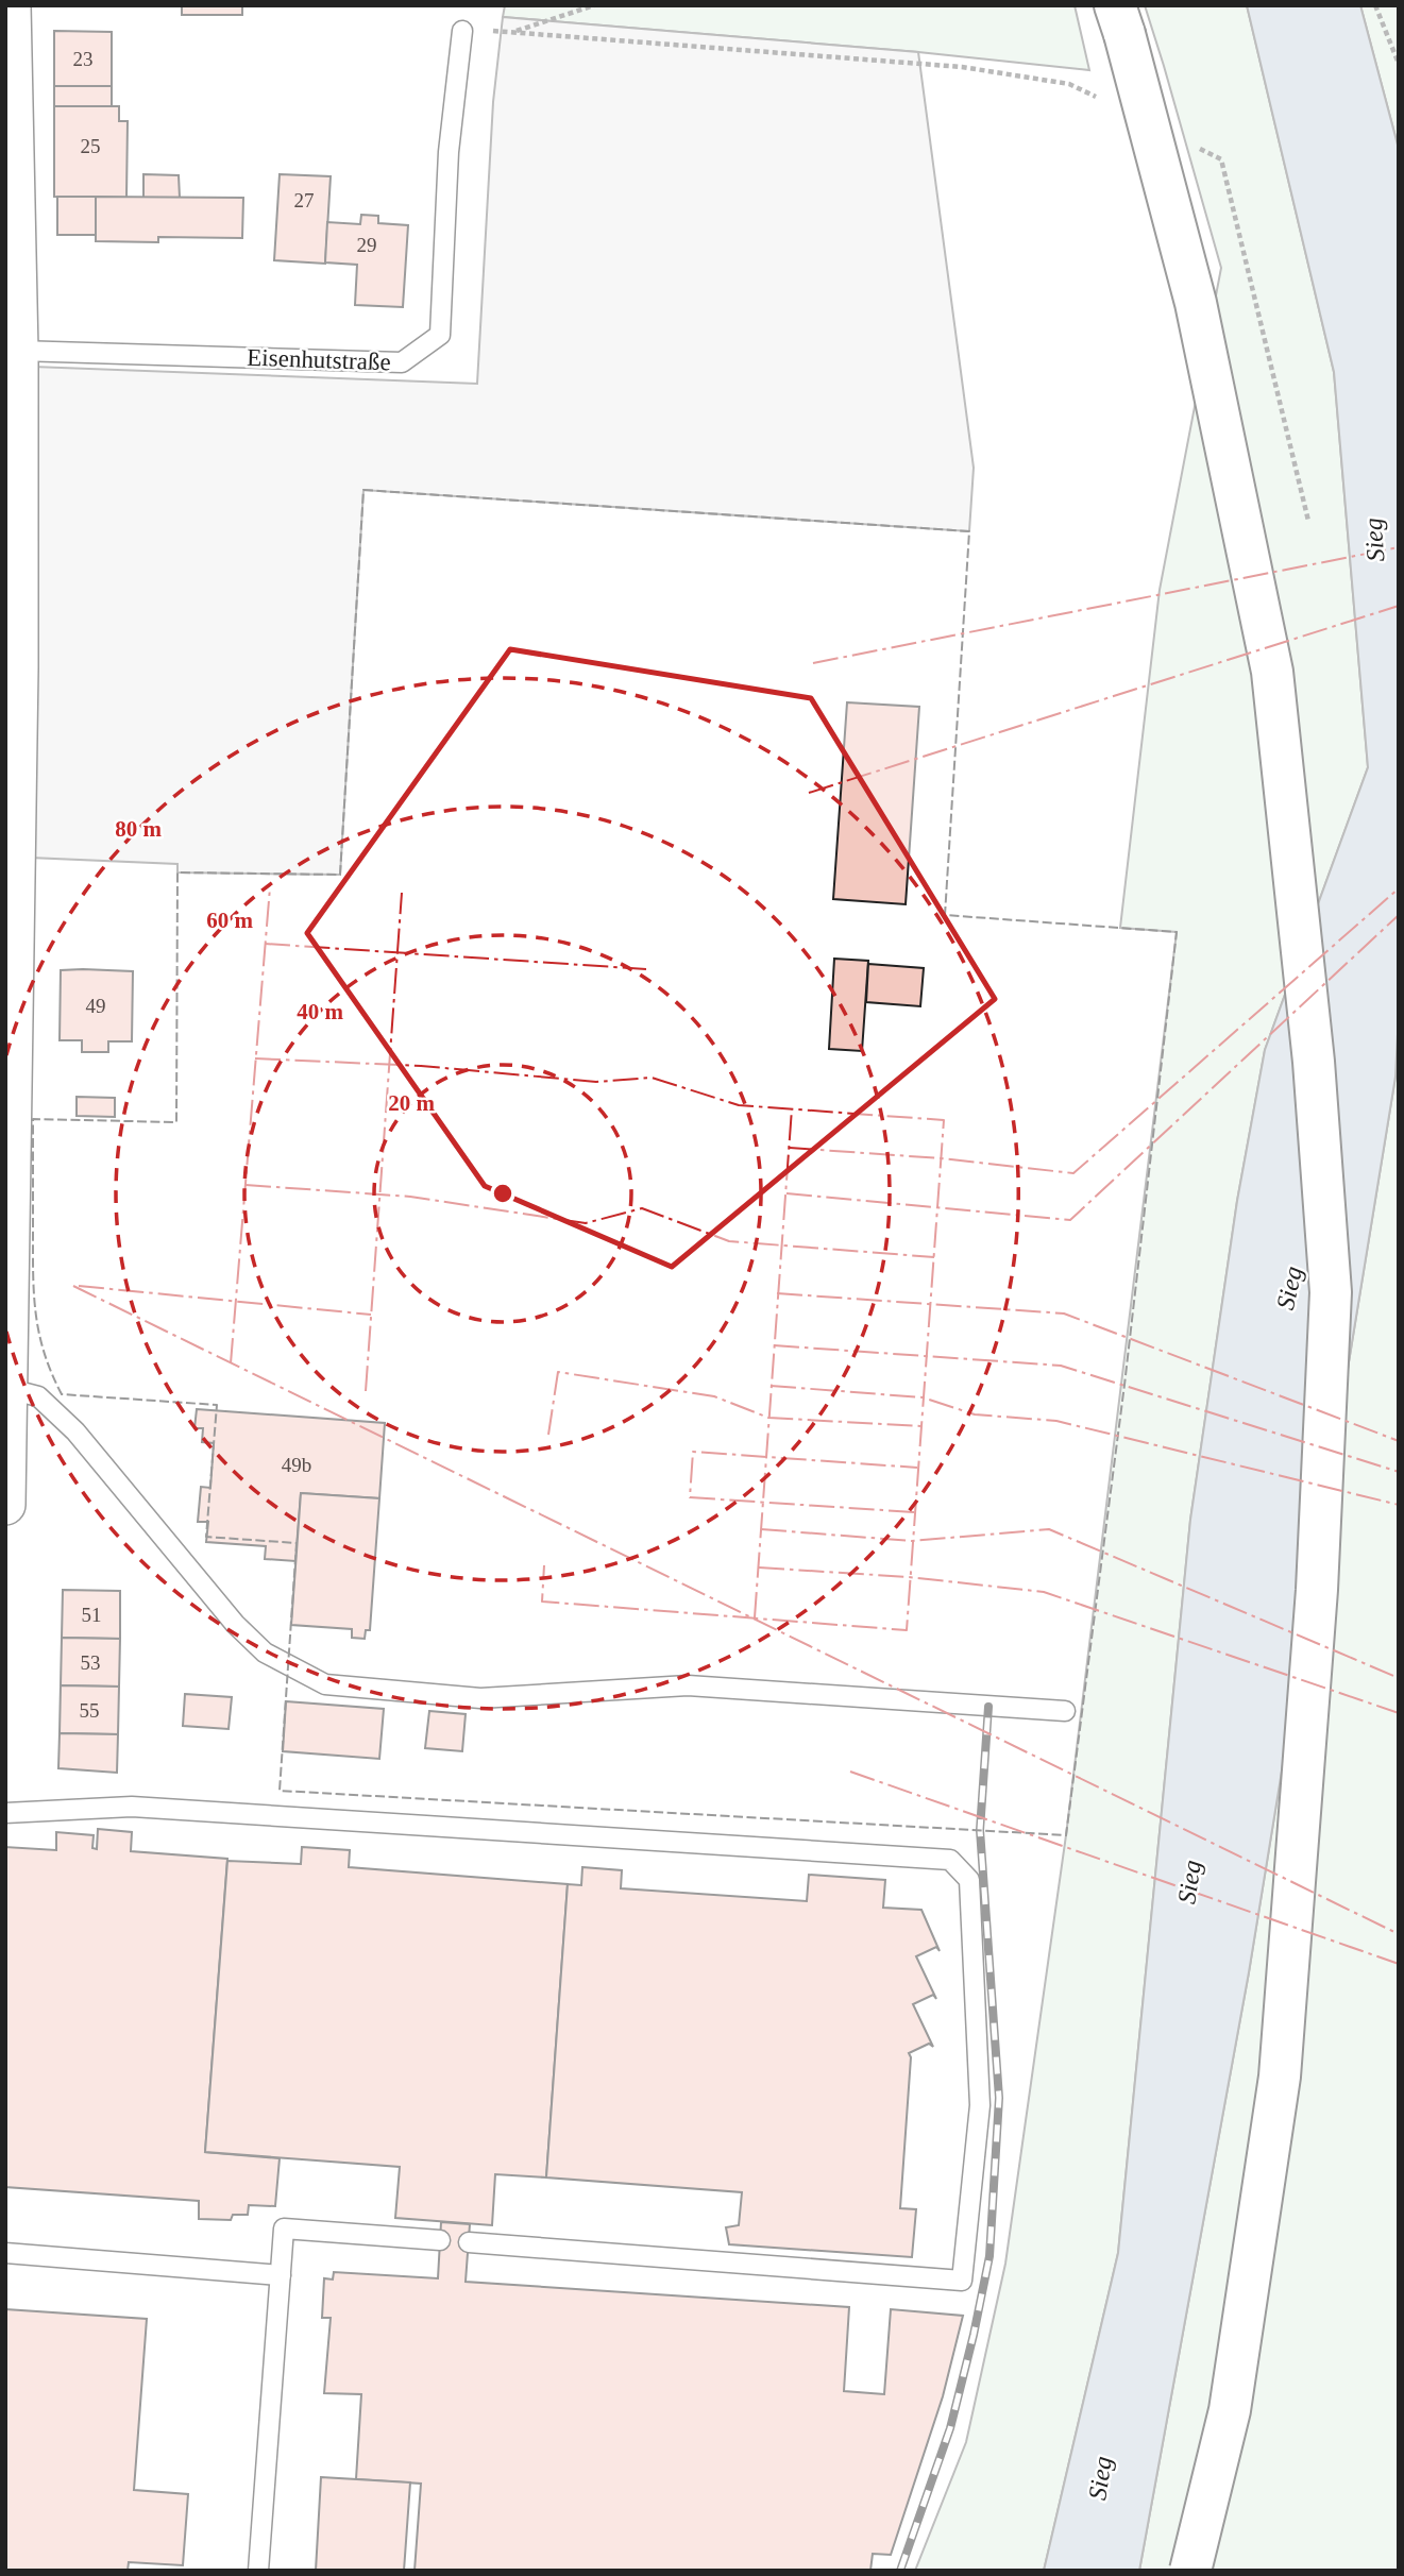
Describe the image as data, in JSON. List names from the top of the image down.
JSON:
{
  "streets": {
    "lane": ["Eisenhutstraße"]
  },
  "water": ["Sieg"],
  "house_numbers": [
    "23",
    "25",
    "27",
    "29",
    "49",
    "49b",
    "51",
    "53",
    "55"
  ],
  "rings": [
    "80 m",
    "60 m",
    "40 m",
    "20 m"
  ]
}
